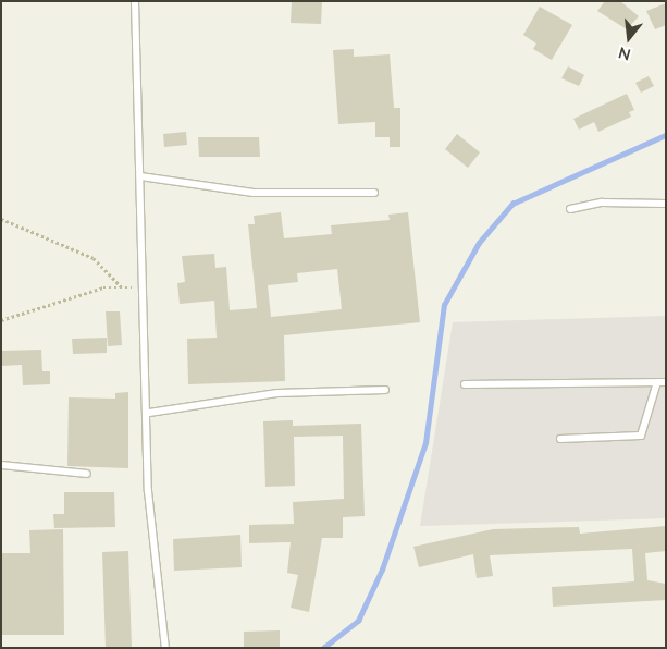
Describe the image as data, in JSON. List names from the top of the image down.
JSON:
{
  "north": "bottom"
}
